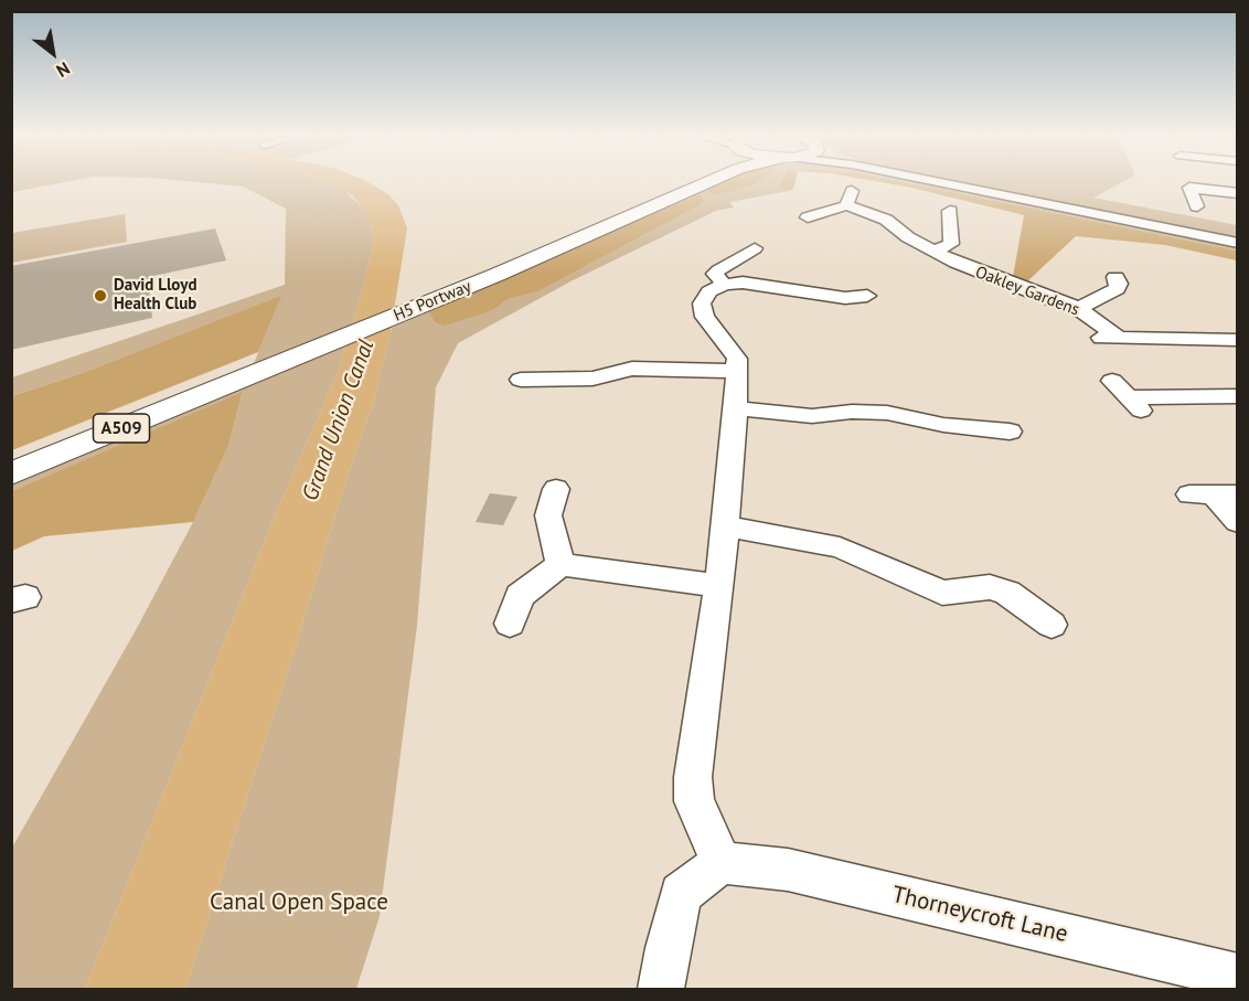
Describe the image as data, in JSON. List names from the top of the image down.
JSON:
{
  "streets": {
    "main road": ["H5 Portway", "A509"],
    "street": ["Oakley Gardens", "Thorneycroft Lane"]
  },
  "water": ["Grand Union Canal"],
  "parks": ["Canal Open Space"],
  "places": ["David Lloyd Health Club"],
  "north": "bottom right"
}
